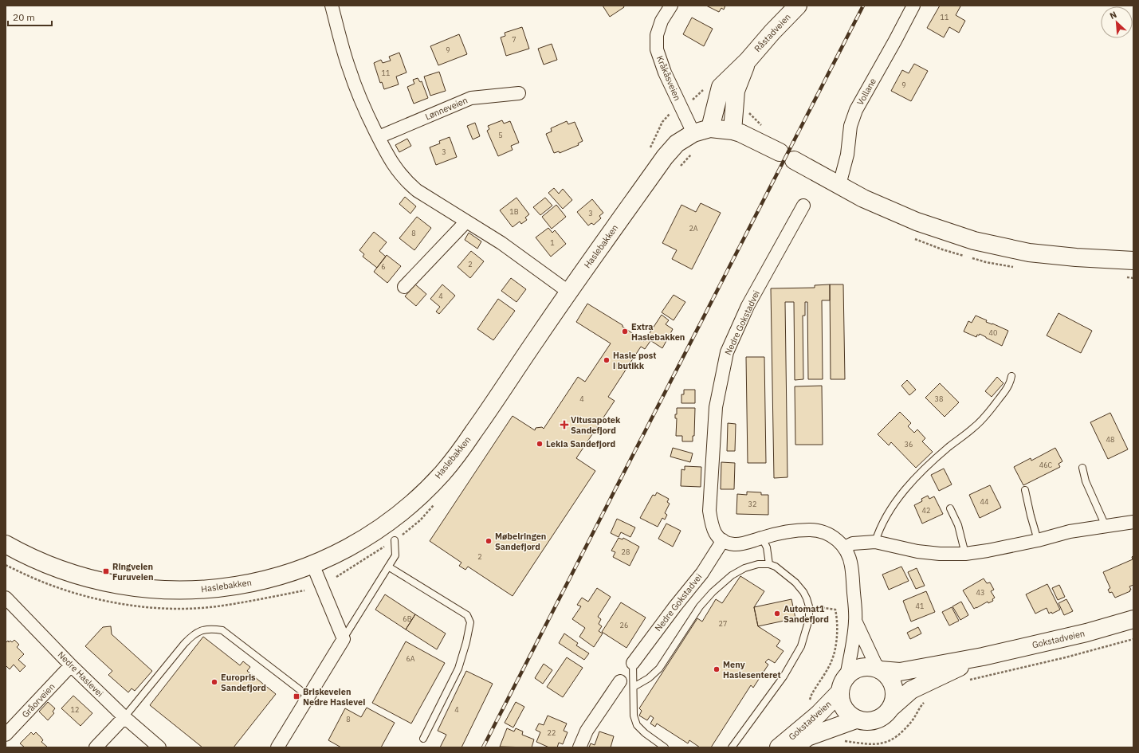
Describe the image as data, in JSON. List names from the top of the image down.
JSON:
{
  "streets": {
    "main road": ["Råstadveien", "Haslebakken", "Gokstadveien"],
    "street": [
      "Kråkåsveien",
      "Vollane",
      "Lønneveien",
      "Nedre Gokstadvei",
      "Nedre Haslevei",
      "Gråorveien"
    ]
  },
  "crossings": [
    ["Råstadveien", "Haslebakken"],
    ["Kråkåsveien", "Haslebakken"],
    ["Vollane", "Haslebakken"],
    ["Nedre Haslevei", "Gråorveien"]
  ],
  "places": {
    "other": [
      "Extra Haslebakken",
      "Hasle post i butikk",
      "Lekia Sandefjord",
      "Møbelringen Sandefjord",
      "Automat1 Sandefjord",
      "Meny Haslesenteret",
      "Europris Sandefjord"
    ],
    "health": ["Vitusapotek Sandefjord"],
    "transit": ["Ringveien Furuveien", "Briskeveien Nedre Haslevei"]
  },
  "house_numbers": [
    "11",
    "7",
    "9",
    "11",
    "9",
    "5",
    "3",
    "1B",
    "3",
    "2A",
    "8",
    "1",
    "2",
    "6",
    "4",
    "40",
    "4",
    "38",
    "48",
    "36",
    "46C",
    "44",
    "32",
    "42",
    "28",
    "2",
    "43",
    "41",
    "6B",
    "27",
    "26",
    "6A",
    "12",
    "4",
    "8",
    "22"
  ],
  "scale_bar": "20 m",
  "north": "top left"
}
